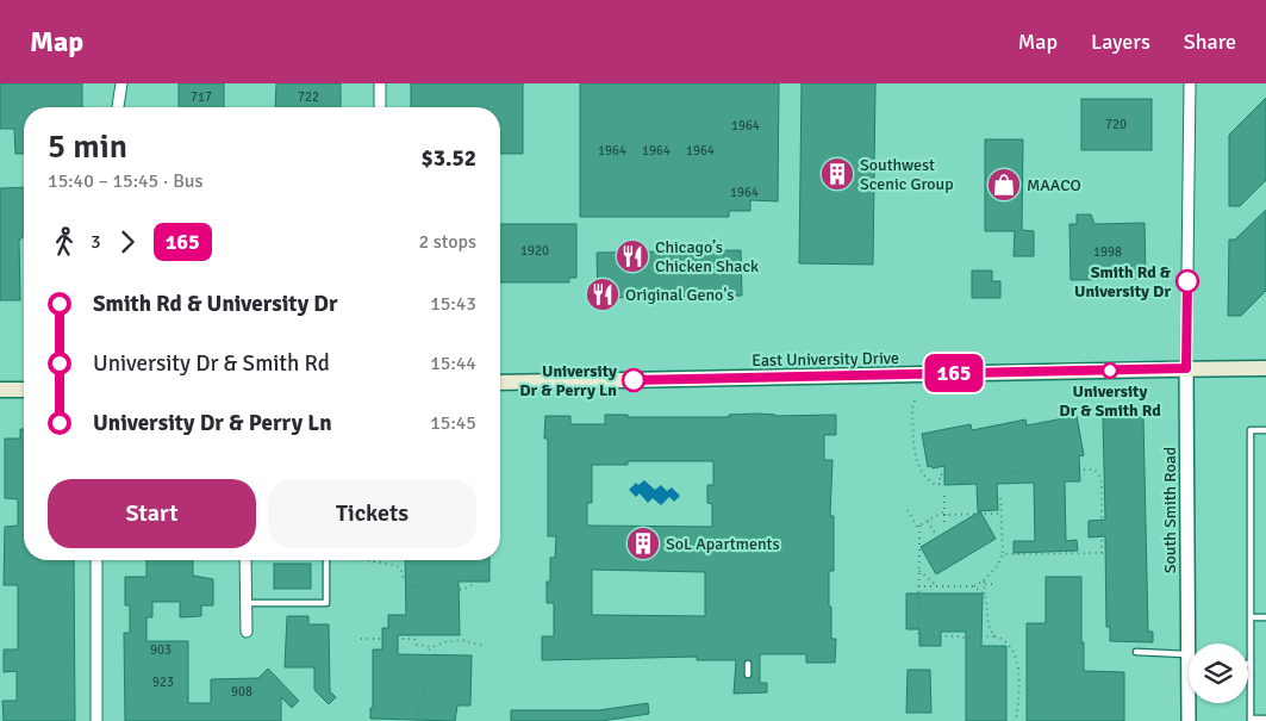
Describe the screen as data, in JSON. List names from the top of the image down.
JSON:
{
  "streets": {
    "main road": ["East University Drive"],
    "street": ["South Smith Road"]
  },
  "crossings": [
    ["East University Drive", "South Smith Road"]
  ],
  "places": {
    "building": ["Southwest Scenic Group", "SoL Apartments"],
    "shop": ["MAACO"],
    "restaurant": ["Chicago’s Chicken Shack", "Original Geno's"],
    "other": ["Smith Rd & University Dr", "University Dr & Smith Rd", "University Dr & Perry Ln"]
  },
  "lines": ["bus line 165"],
  "house_numbers": [
    "717",
    "722",
    "720",
    "1964",
    "1964",
    "1964",
    "1964",
    "1964",
    "1920",
    "1998",
    "903",
    "923",
    "908"
  ],
  "page": {
    "header": "Map",
    "nav": ["Map", "Layers", "Share"],
    "on_map": "165",
    "heading": ["5 min", "15:40 – 15:45 · Bus", "$3.52"],
    "legs": ["3", "165", "2 stops"],
    "list": [
      {
        "name": "Smith Rd & University Dr",
        "value": "15:43"
      },
      {
        "name": "University Dr & Smith Rd",
        "value": "15:44"
      },
      {
        "name": "University Dr & Perry Ln",
        "value": "15:45"
      }
    ],
    "buttons": ["Start", "Tickets"]
  }
}
